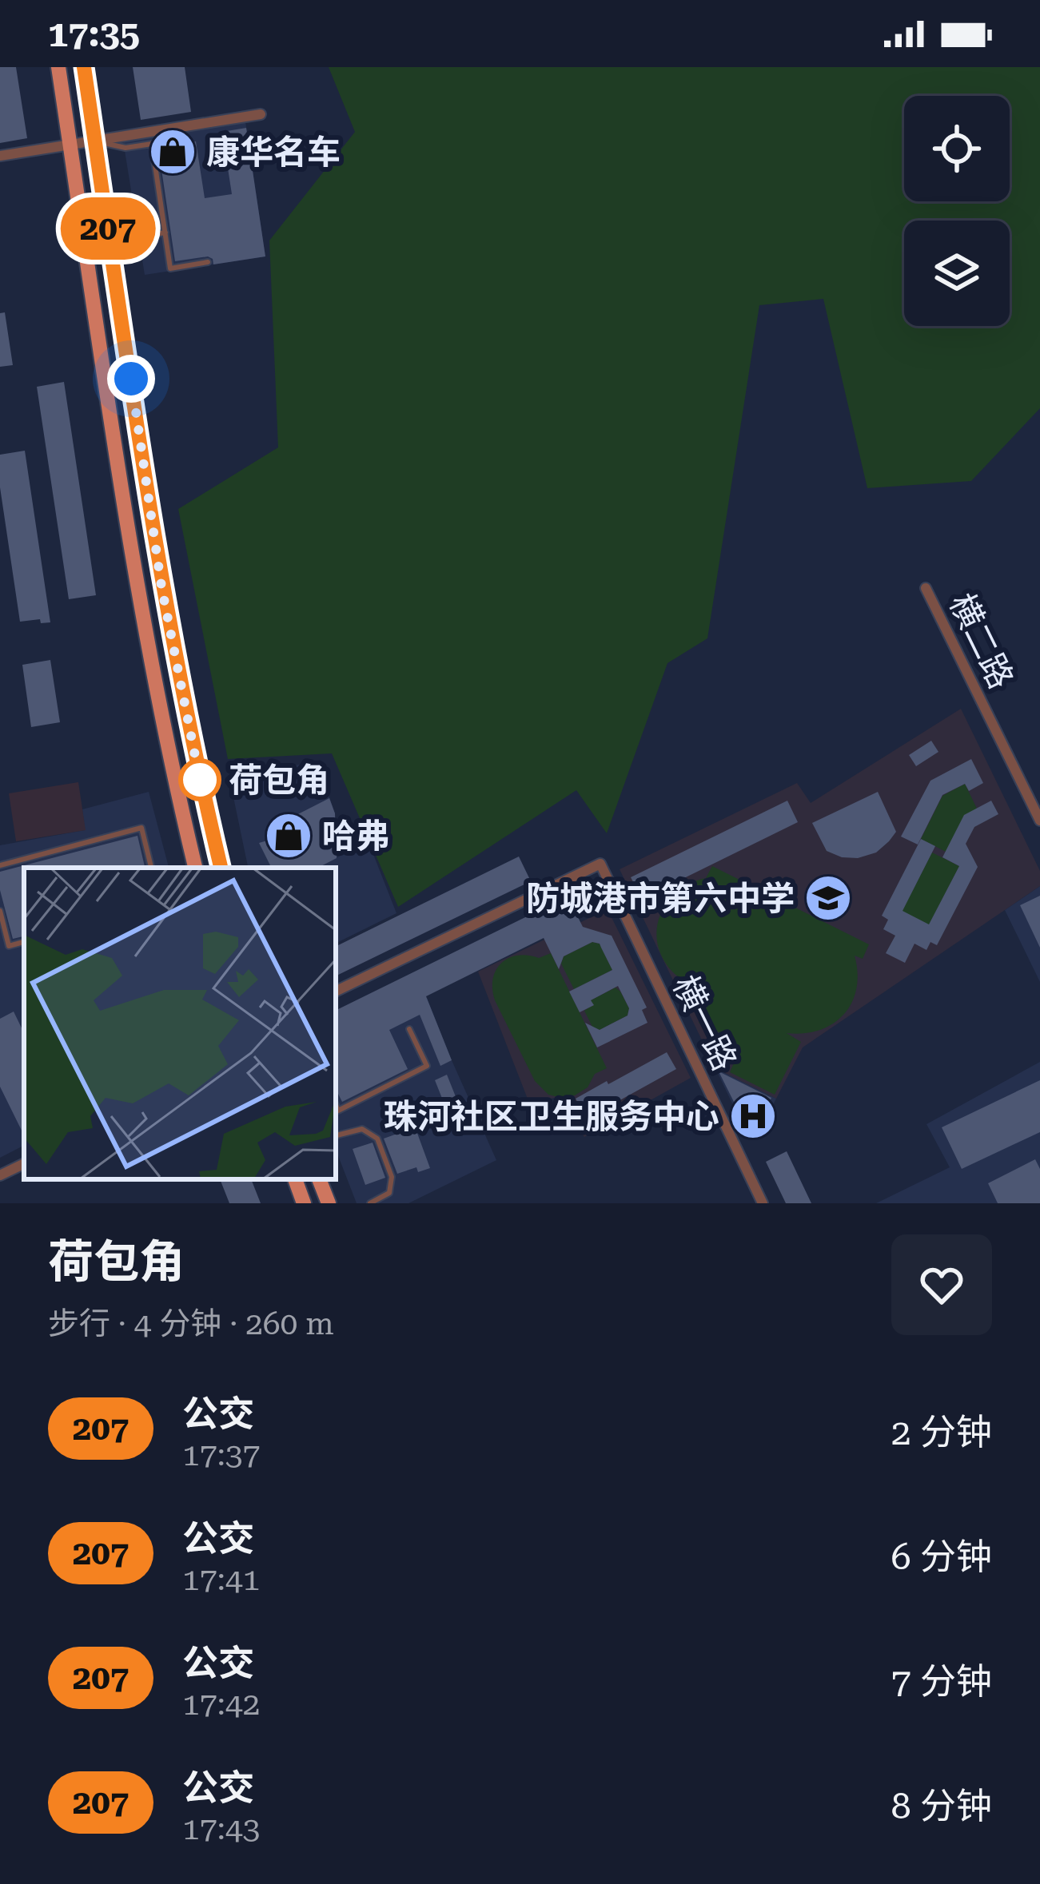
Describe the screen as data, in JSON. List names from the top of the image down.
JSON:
{
  "streets": {
    "street": ["横二路", "横一路"]
  },
  "places": {
    "shop": ["康华名车", "哈弗"],
    "other": ["荷包角"],
    "school or university": ["防城港市第六中学"],
    "hospital": ["珠河社区卫生服务中心"]
  },
  "lines": ["bus line 207"],
  "page": {
    "status": "17:35",
    "on_map": "207",
    "heading": ["荷包角", "步行 · 4 分钟 · 260 m"],
    "list": [
      {
        "mark": "207",
        "name": "公交",
        "note": "17:37",
        "value": "2 分钟"
      },
      {
        "mark": "207",
        "name": "公交",
        "note": "17:41",
        "value": "6 分钟"
      },
      {
        "mark": "207",
        "name": "公交",
        "note": "17:42",
        "value": "7 分钟"
      },
      {
        "mark": "207",
        "name": "公交",
        "note": "17:43",
        "value": "8 分钟"
      }
    ]
  }
}
